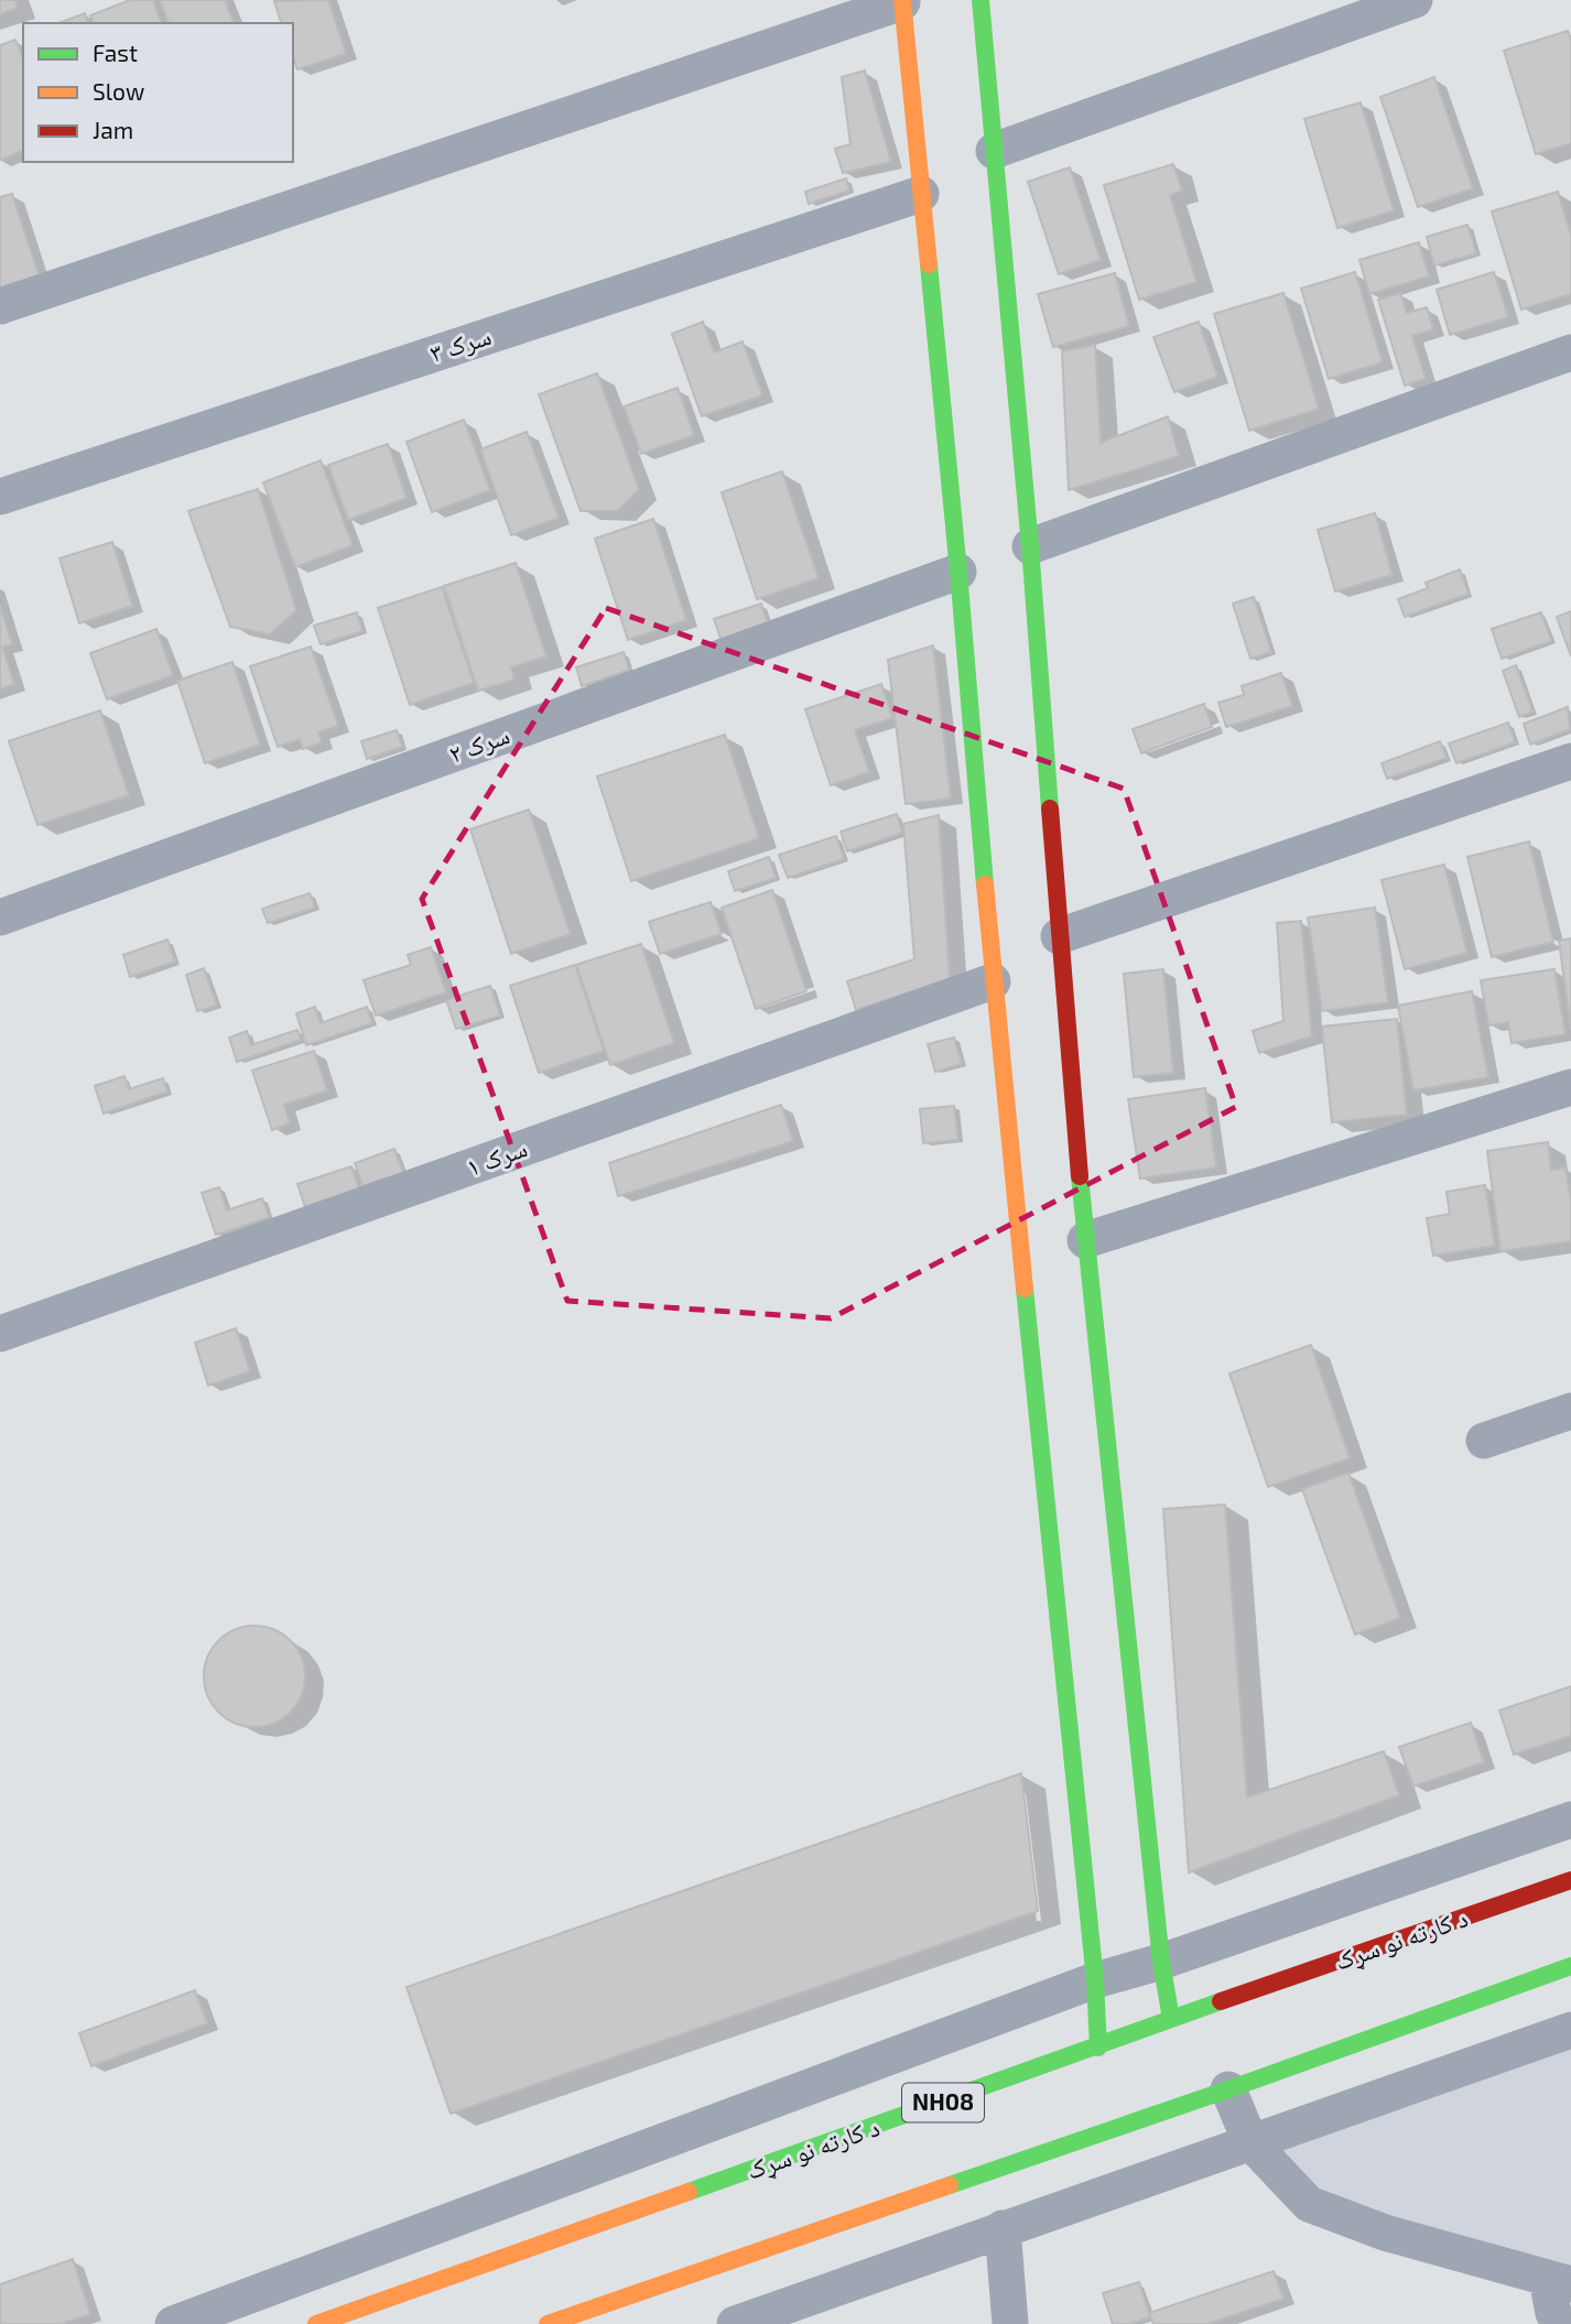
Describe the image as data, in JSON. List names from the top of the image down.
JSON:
{
  "streets": {
    "main road": ["د کارته نو سړک", "NH08"],
    "street": ["سرک ۳", "سرک ۲", "سرک ۱"]
  },
  "legend": ["Fast", "Slow", "Jam"]
}
